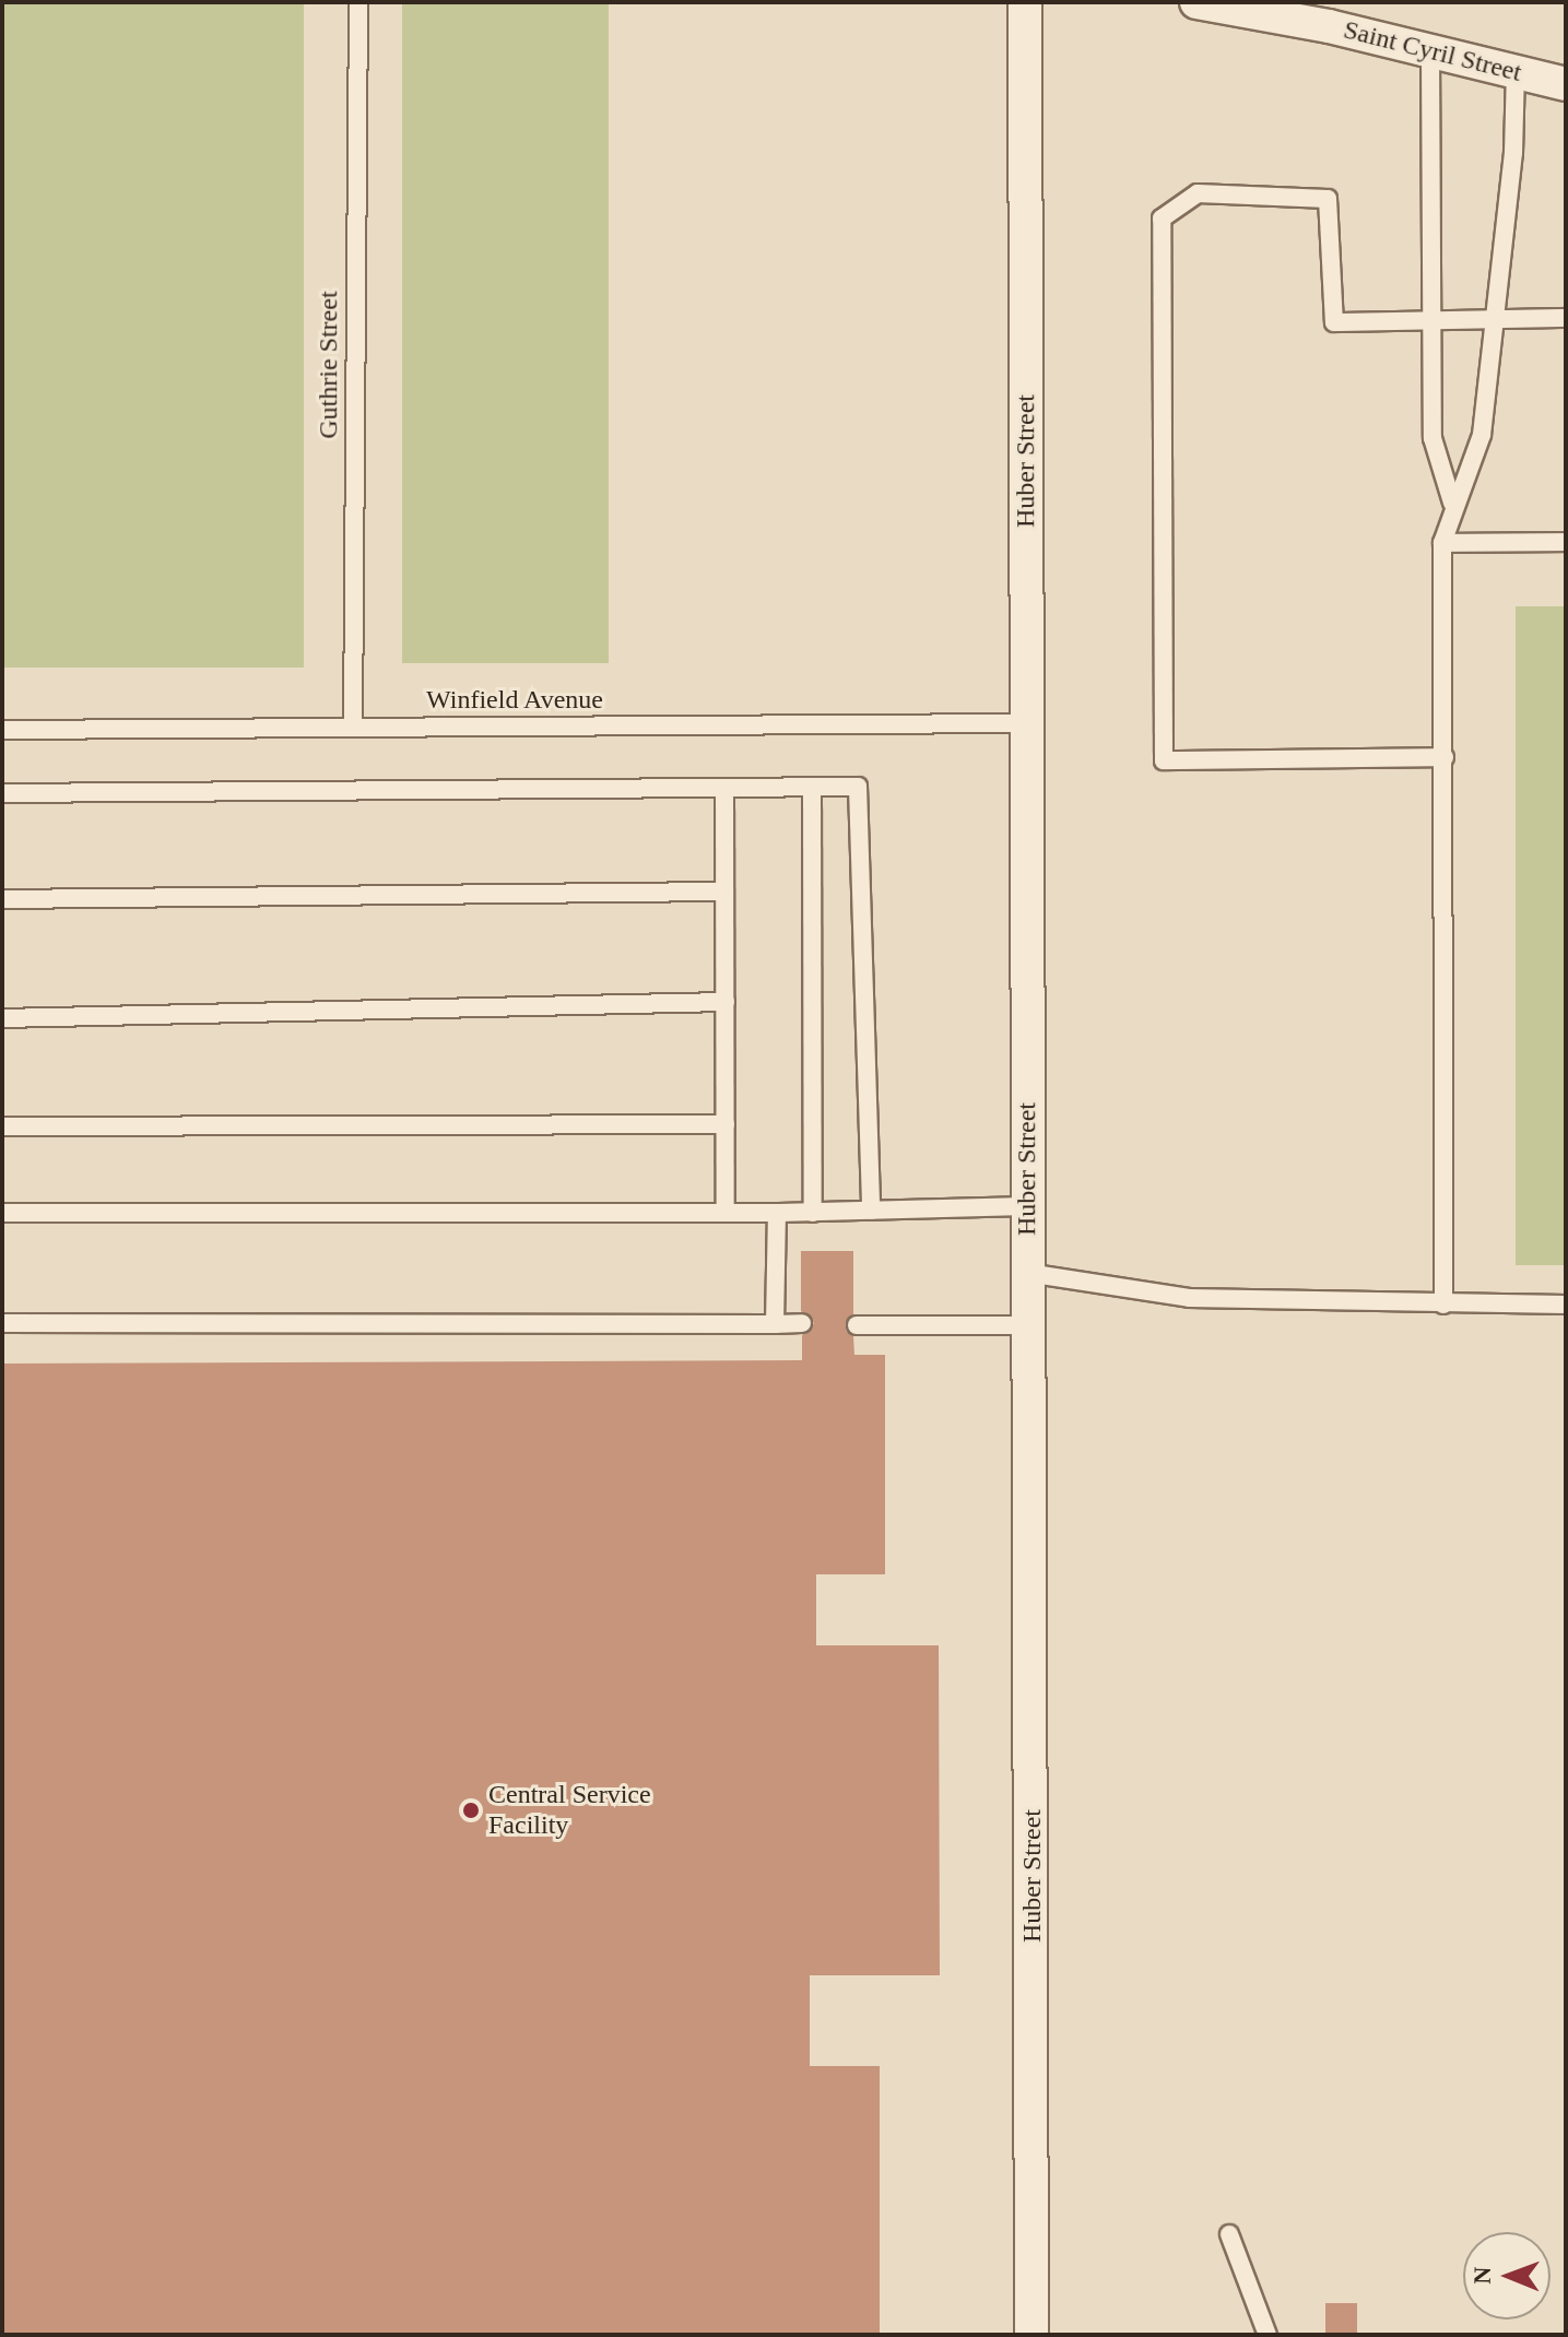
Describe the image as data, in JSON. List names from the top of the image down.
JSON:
{
  "streets": {
    "street": ["Saint Cyril Street", "Huber Street"],
    "lane": ["Guthrie Street", "Winfield Avenue"]
  },
  "crossings": [
    ["Guthrie Street", "Winfield Avenue"],
    ["Huber Street", "Winfield Avenue"]
  ],
  "places": ["Central Service Facility"],
  "north": "left"
}
